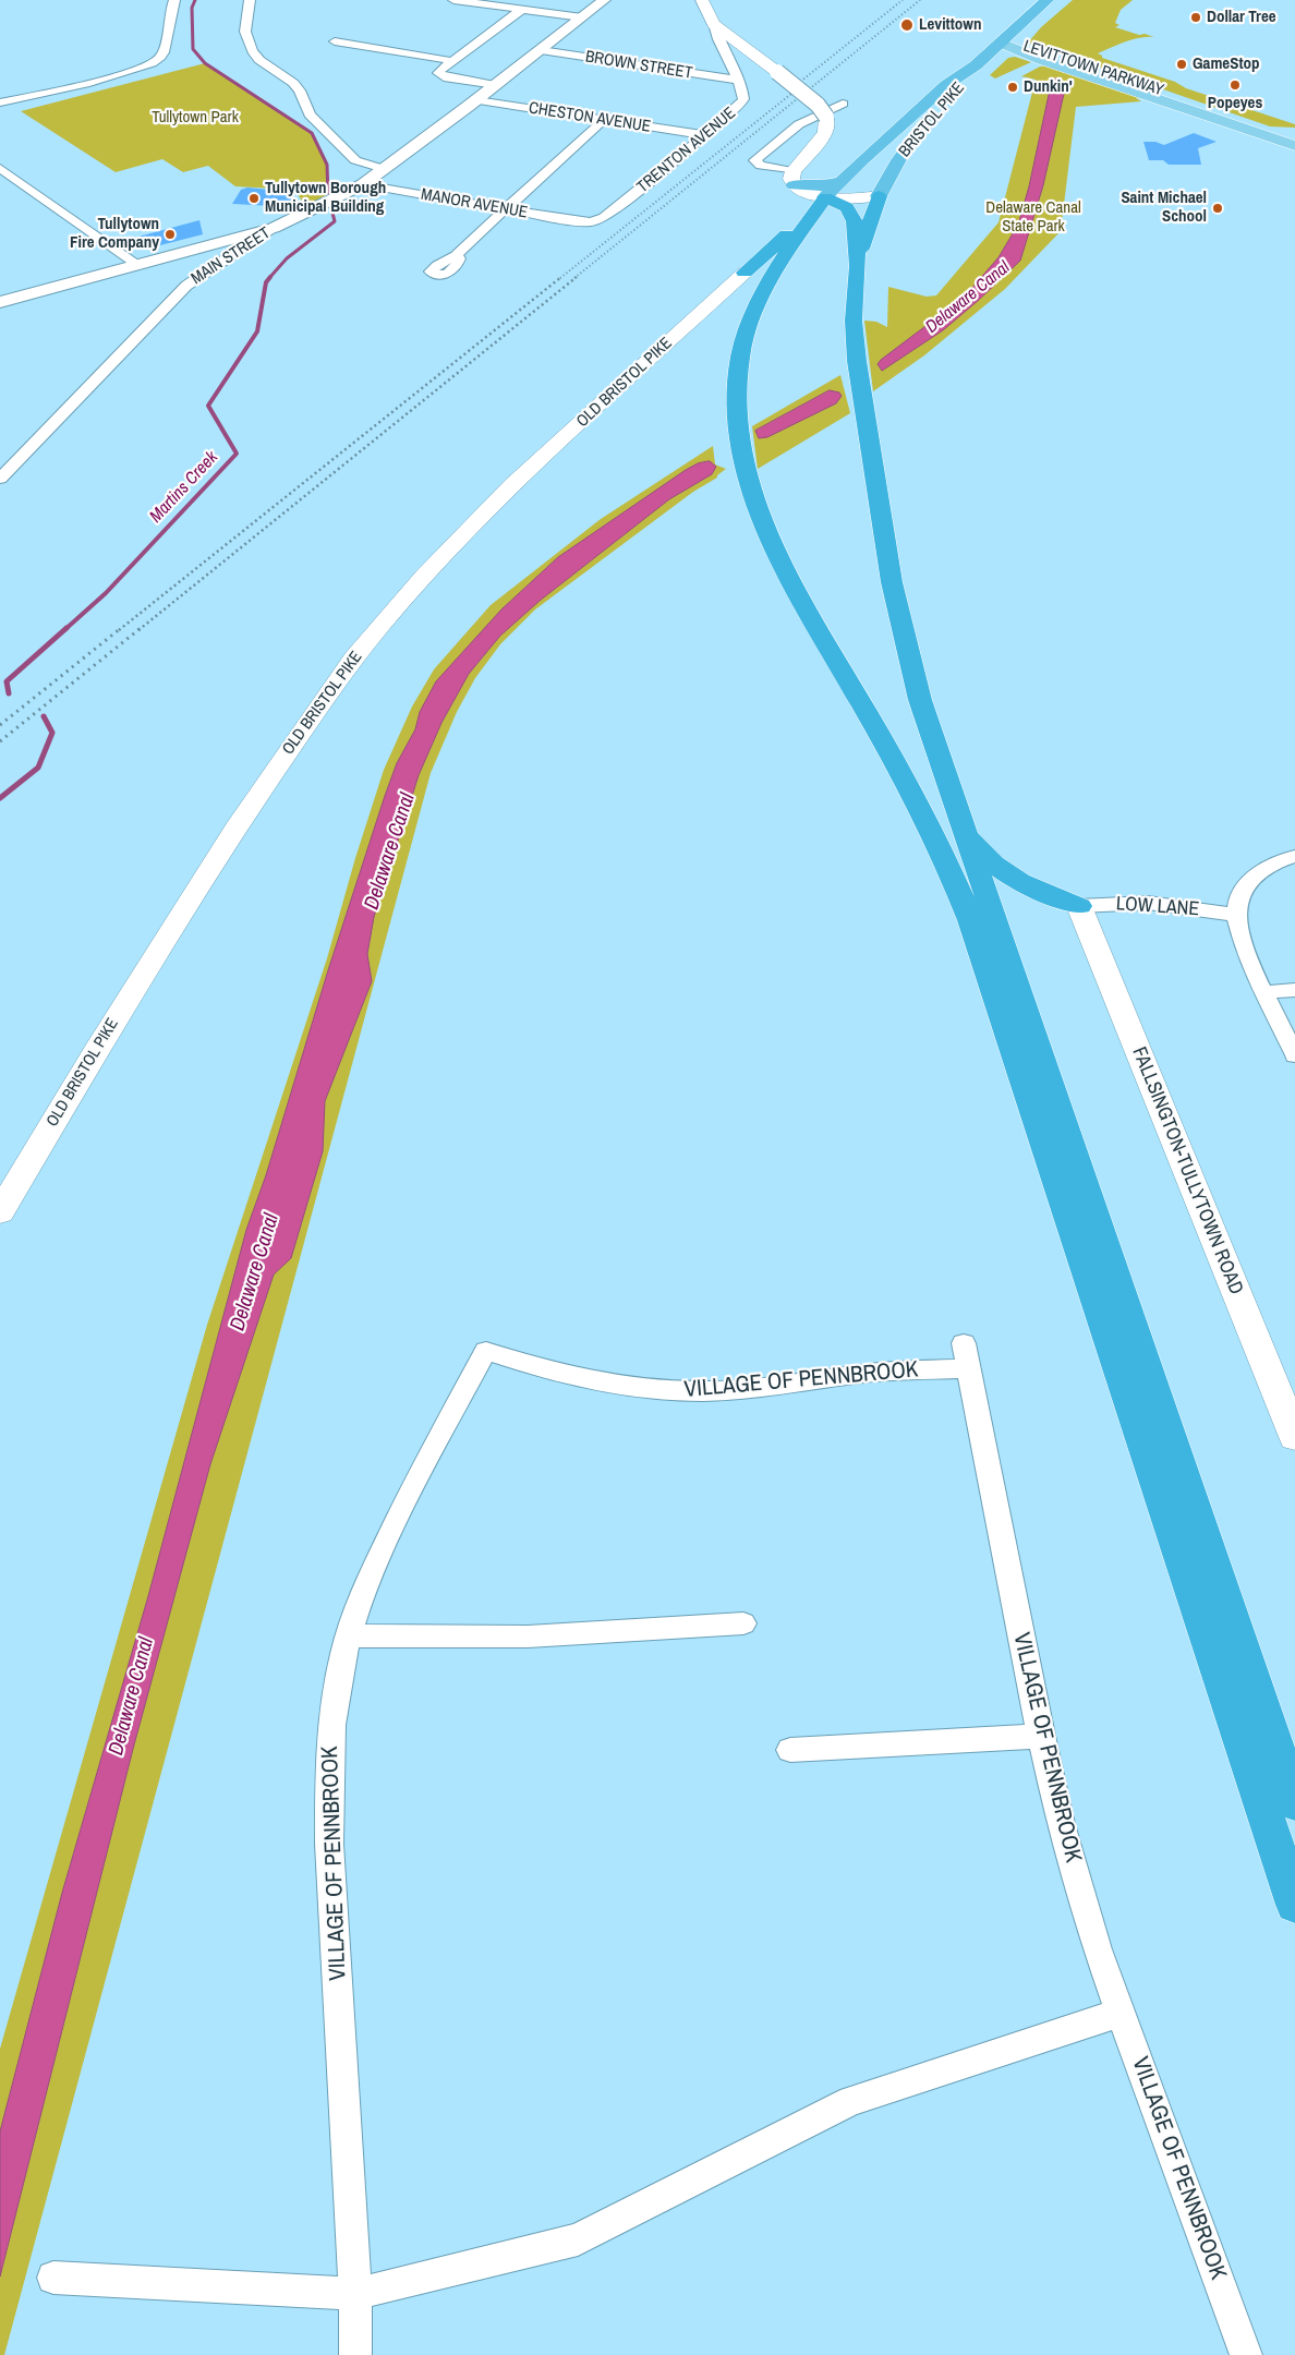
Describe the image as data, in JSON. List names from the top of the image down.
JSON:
{
  "streets": {
    "highway": ["BRISTOL PIKE"],
    "main road": ["LEVITTOWN PARKWAY", "OLD BRISTOL PIKE", "FALLSINGTON-TULLYTOWN ROAD"],
    "street": [
      "BROWN STREET",
      "CHESTON AVENUE",
      "TRENTON AVENUE",
      "MANOR AVENUE",
      "MAIN STREET",
      "LOW LANE",
      "VILLAGE OF PENNBROOK"
    ]
  },
  "crossings": [
    ["BROWN STREET", "TRENTON AVENUE"],
    ["BROWN STREET", "MAIN STREET"],
    ["LEVITTOWN PARKWAY", "BRISTOL PIKE"],
    ["CHESTON AVENUE", "TRENTON AVENUE"],
    ["CHESTON AVENUE", "MAIN STREET"],
    ["TRENTON AVENUE", "MANOR AVENUE"],
    ["MANOR AVENUE", "MAIN STREET"],
    ["LOW LANE", "FALLSINGTON-TULLYTOWN ROAD"]
  ],
  "water": ["Delaware Canal", "Martins Creek"],
  "parks": ["Tullytown Park", "Delaware Canal State Park"],
  "places": [
    "Dollar Tree",
    "Levittown",
    "GameStop",
    "Popeyes",
    "Dunkin'",
    "Tullytown Borough Municipal Building",
    "Saint Michael School",
    "Tullytown Fire Company"
  ]
}
